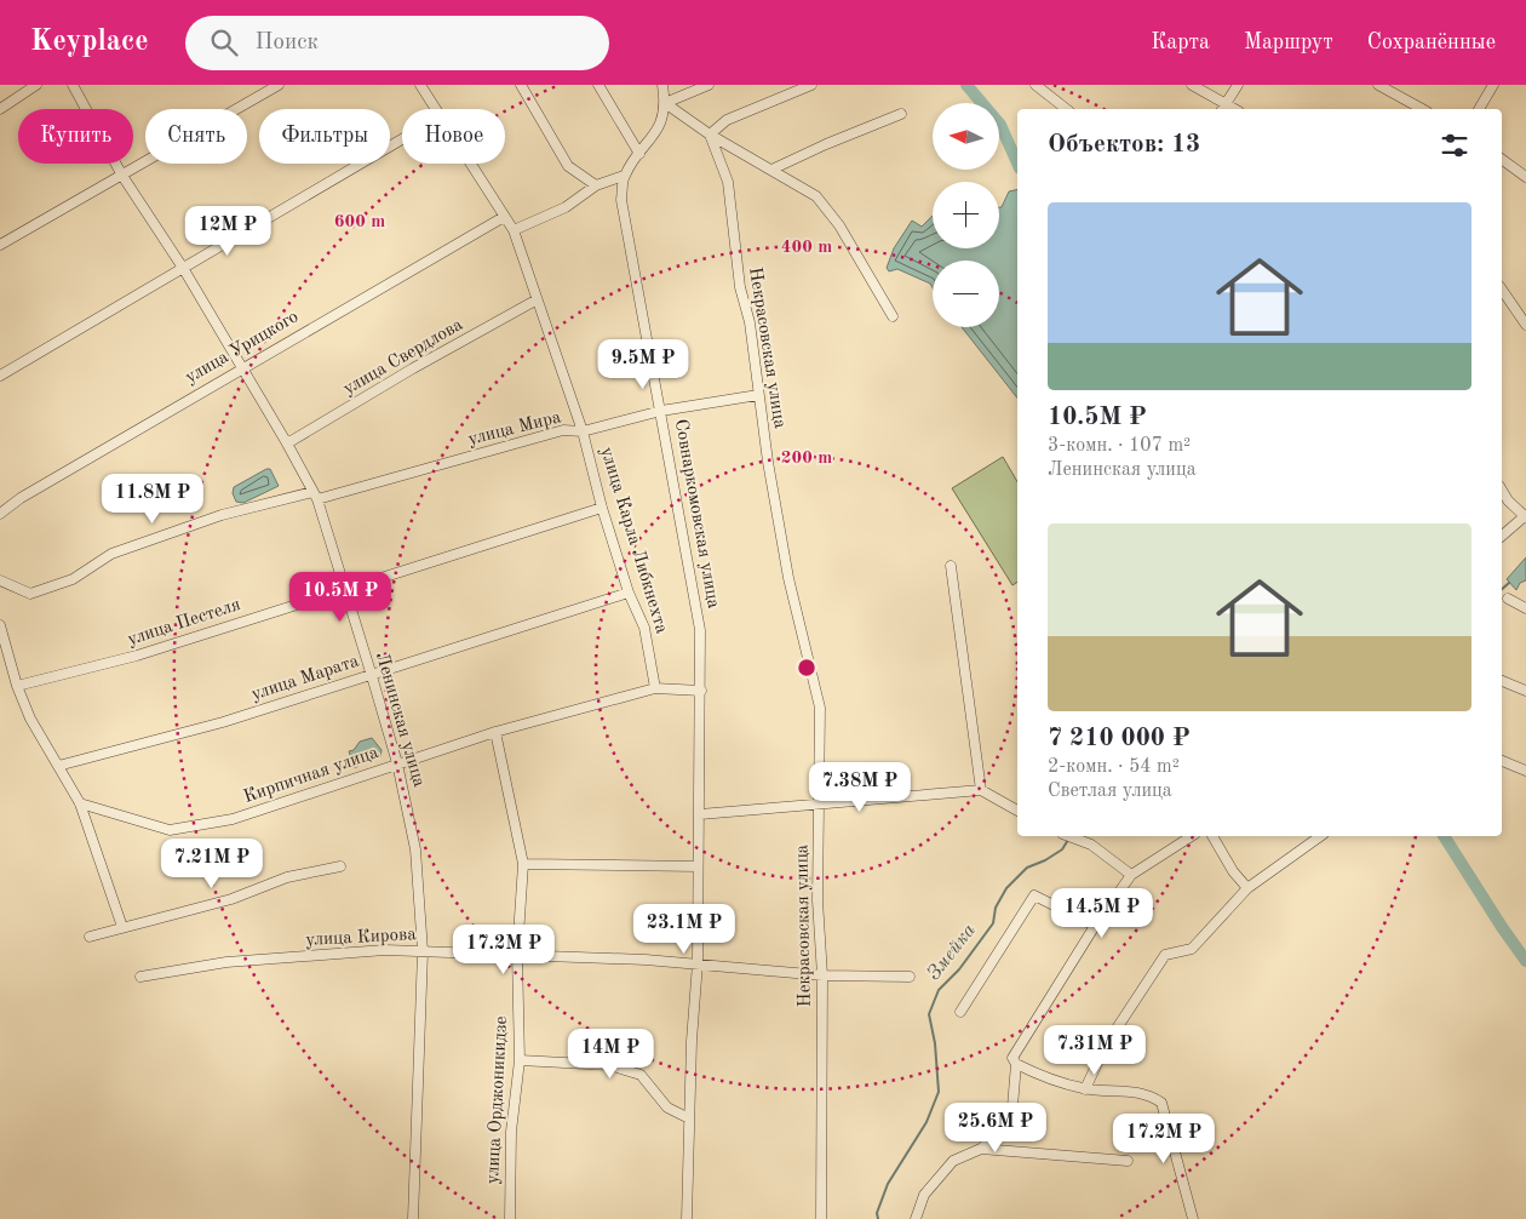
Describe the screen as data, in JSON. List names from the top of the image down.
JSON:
{
  "streets": {
    "street": [
      "улица Урицкого",
      "Некрасовская улица",
      "улица Свердлова",
      "улица Мира",
      "Совнаркомовская улица",
      "улица Карла Либкнехта",
      "улица Пестеля",
      "улица Марата",
      "Ленинская улица",
      "Кирпичная улица",
      "улица Кирова",
      "улица Орджоникидзе"
    ]
  },
  "crossings": [
    ["улица Урицкого", "улица Карла Либкнехта"],
    ["улица Урицкого", "Ленинская улица"],
    ["Некрасовская улица", "улица Мира"],
    ["Некрасовская улица", "улица Кирова"],
    ["улица Свердлова", "улица Карла Либкнехта"],
    ["улица Свердлова", "Ленинская улица"],
    ["улица Мира", "Совнаркомовская улица"],
    ["улица Мира", "улица Карла Либкнехта"],
    ["улица Мира", "Ленинская улица"],
    ["улица Карла Либкнехта", "улица Пестеля"],
    ["улица Карла Либкнехта", "улица Марата"],
    ["улица Карла Либкнехта", "Кирпичная улица"],
    ["улица Пестеля", "Ленинская улица"],
    ["улица Марата", "Ленинская улица"],
    ["Ленинская улица", "Кирпичная улица"],
    ["Ленинская улица", "улица Кирова"],
    ["Кирпичная улица", "улица Орджоникидзе"],
    ["улица Кирова", "улица Орджоникидзе"]
  ],
  "water": ["Змейка"],
  "north": "left",
  "page": {
    "header": "Keyplace",
    "search": "Поиск",
    "nav": ["Карта", "Маршрут", "Сохранённые"],
    "map_buttons": ["+", "−"],
    "chip": [
      "Купить",
      "Снять",
      "Фильтры",
      "Новое"
    ],
    "heading": "Объектов: 13",
    "list": [
      {
        "name": "10.5M ₽",
        "note": "3-комн. · 107 m² · Ленинская улица"
      },
      {
        "name": "7 210 000 ₽",
        "note": "2-комн. · 54 m² · Светлая улица"
      }
    ],
    "price": [
      "12M ₽",
      "9.5M ₽",
      "11.8M ₽",
      "10.5M ₽",
      "7.38M ₽",
      "7.21M ₽",
      "14.5M ₽",
      "23.1M ₽",
      "17.2M ₽",
      "7.31M ₽",
      "14M ₽",
      "25.6M ₽",
      "17.2M ₽"
    ]
  },
  "rings": ["600 m", "400 m", "200 m"]
}
